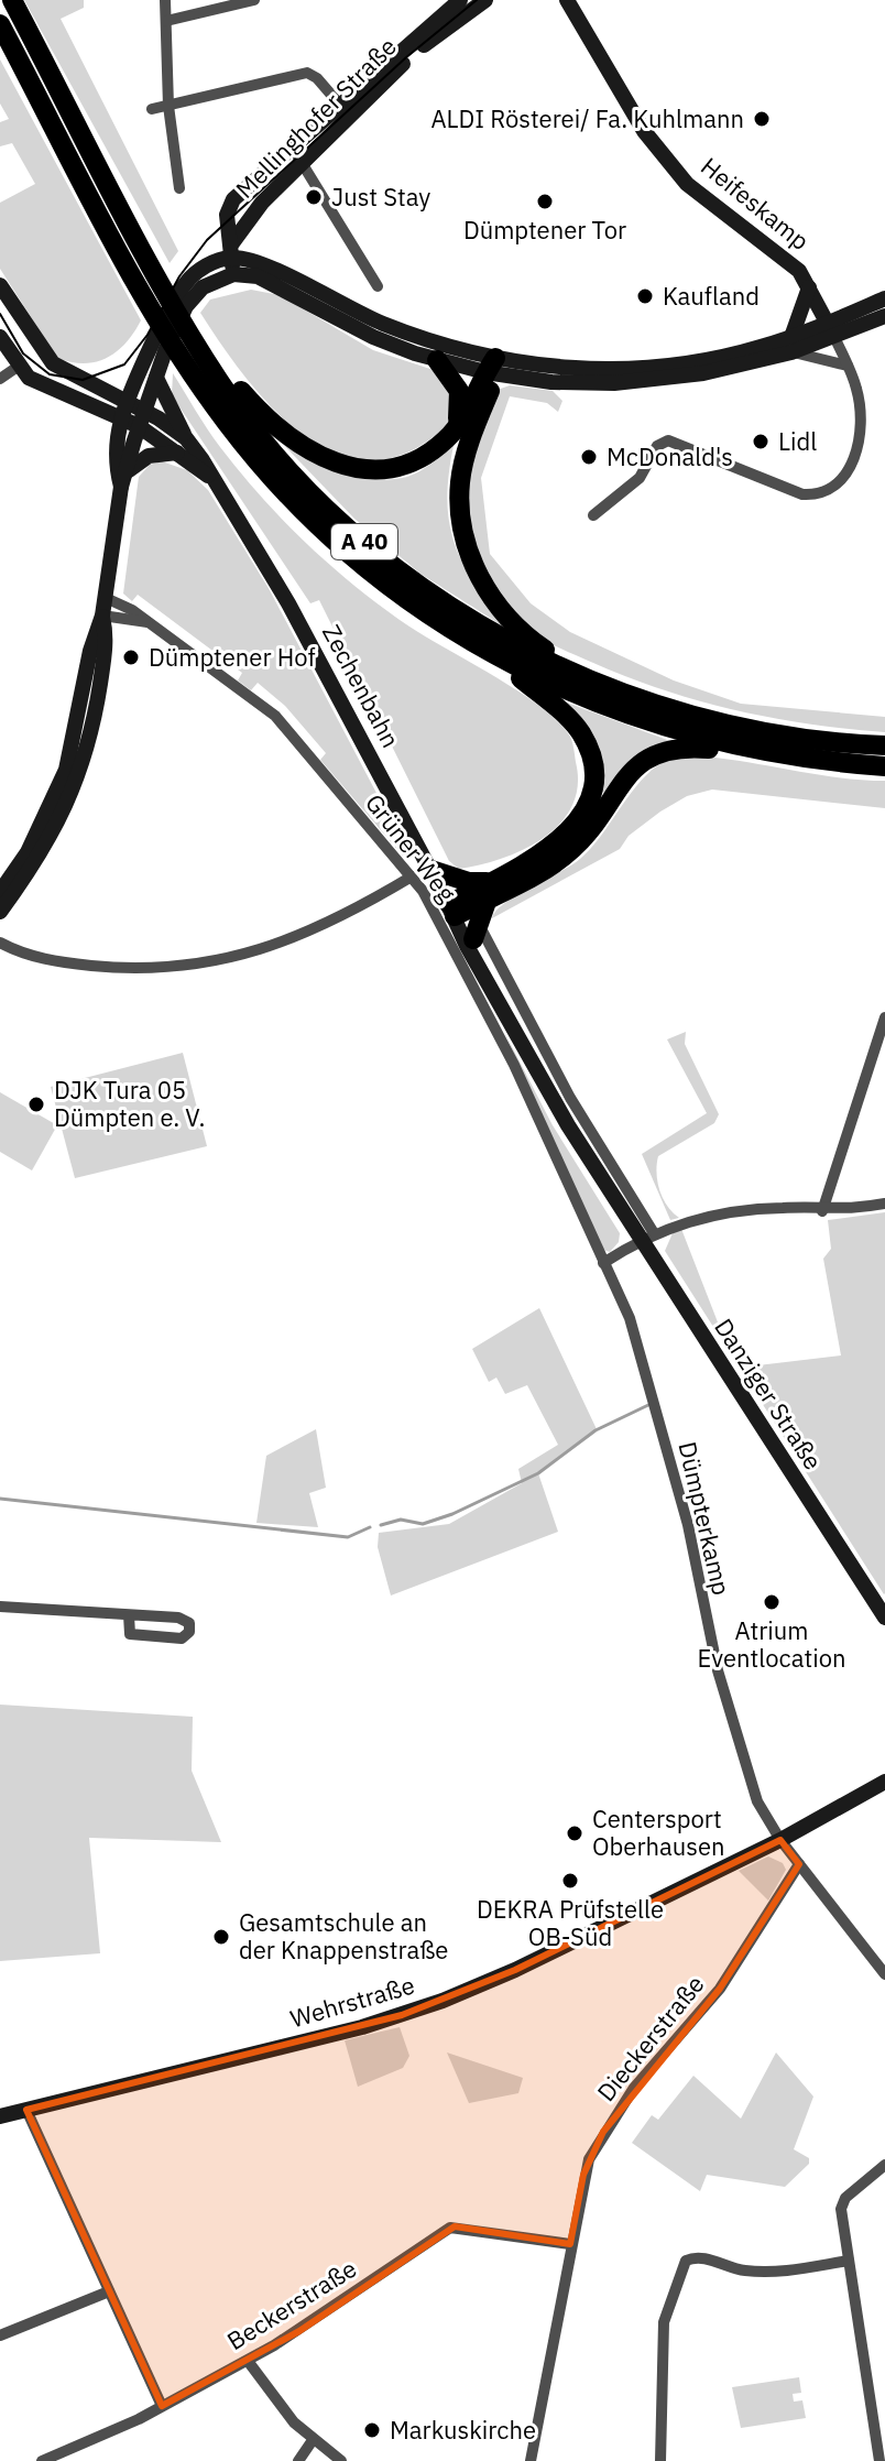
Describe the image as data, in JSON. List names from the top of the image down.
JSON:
{
  "streets": {
    "highway": ["A 40"],
    "main road": [
      "Mellinghofer Straße",
      "Heifeskamp",
      "Zechenbahn",
      "Danziger Straße",
      "Wehrstraße"
    ],
    "street": [
      "Grüner Weg",
      "Dümpterkamp",
      "Dieckerstraße",
      "Beckerstraße"
    ]
  },
  "crossings": [
    ["Mellinghofer Straße", "Zechenbahn"],
    ["Mellinghofer Straße", "Grüner Weg"],
    ["Zechenbahn", "Grüner Weg"],
    ["Zechenbahn", "Danziger Straße"],
    ["Grüner Weg", "Dümpterkamp"],
    ["Dümpterkamp", "Wehrstraße"],
    ["Dümpterkamp", "Dieckerstraße"],
    ["Dieckerstraße", "Beckerstraße"]
  ],
  "places": [
    "ALDI Rösterei/ Fa. Kuhlmann",
    "Just Stay",
    "Dümptener Tor",
    "Kaufland",
    "Lidl",
    "McDonald's",
    "Dümptener Hof",
    "DJK Tura 05 Dümpten e. V.",
    "Atrium Eventlocation",
    "Centersport Oberhausen",
    "DEKRA Prüfstelle OB-Süd",
    "Gesamtschule an der Knappenstraße",
    "Markuskirche"
  ]
}
